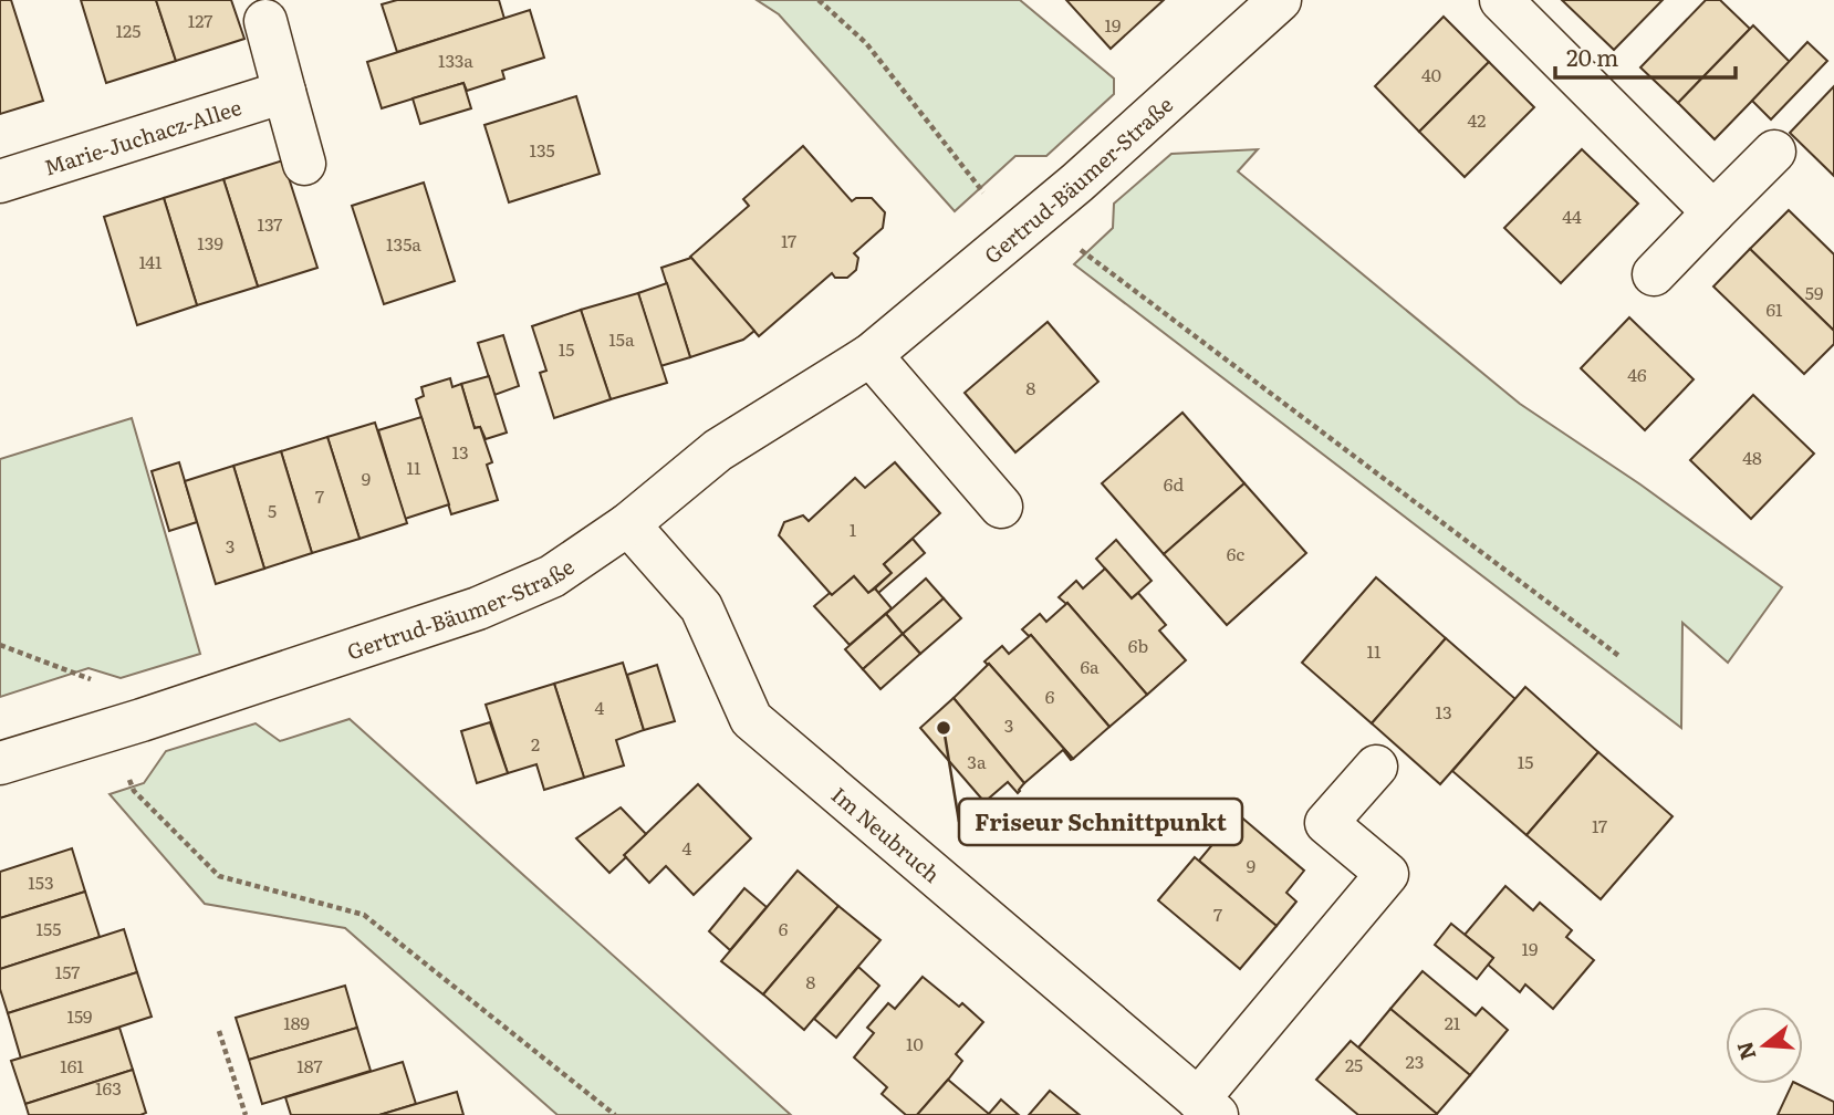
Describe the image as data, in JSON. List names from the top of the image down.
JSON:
{
  "streets": {
    "street": ["Marie-Juchacz-Allee", "Gertrud-Bäumer-Straße", "Im Neubruch"]
  },
  "crossings": [
    ["Gertrud-Bäumer-Straße", "Im Neubruch"]
  ],
  "places": ["Friseur Schnittpunkt"],
  "house_numbers": [
    "127",
    "19",
    "125",
    "133a",
    "40",
    "42",
    "135",
    "44",
    "137",
    "17",
    "139",
    "135a",
    "141",
    "59",
    "61",
    "15a",
    "15",
    "46",
    "8",
    "13",
    "48",
    "11",
    "9",
    "6d",
    "7",
    "5",
    "1",
    "3",
    "6c",
    "6b",
    "11",
    "6a",
    "6",
    "4",
    "13",
    "3",
    "2",
    "3a",
    "15",
    "17",
    "4",
    "9",
    "153",
    "7",
    "155",
    "6",
    "19",
    "157",
    "8",
    "159",
    "189",
    "21",
    "10",
    "23",
    "25",
    "161",
    "187",
    "163"
  ],
  "scale_bar": "20 m",
  "north": "left"
}
